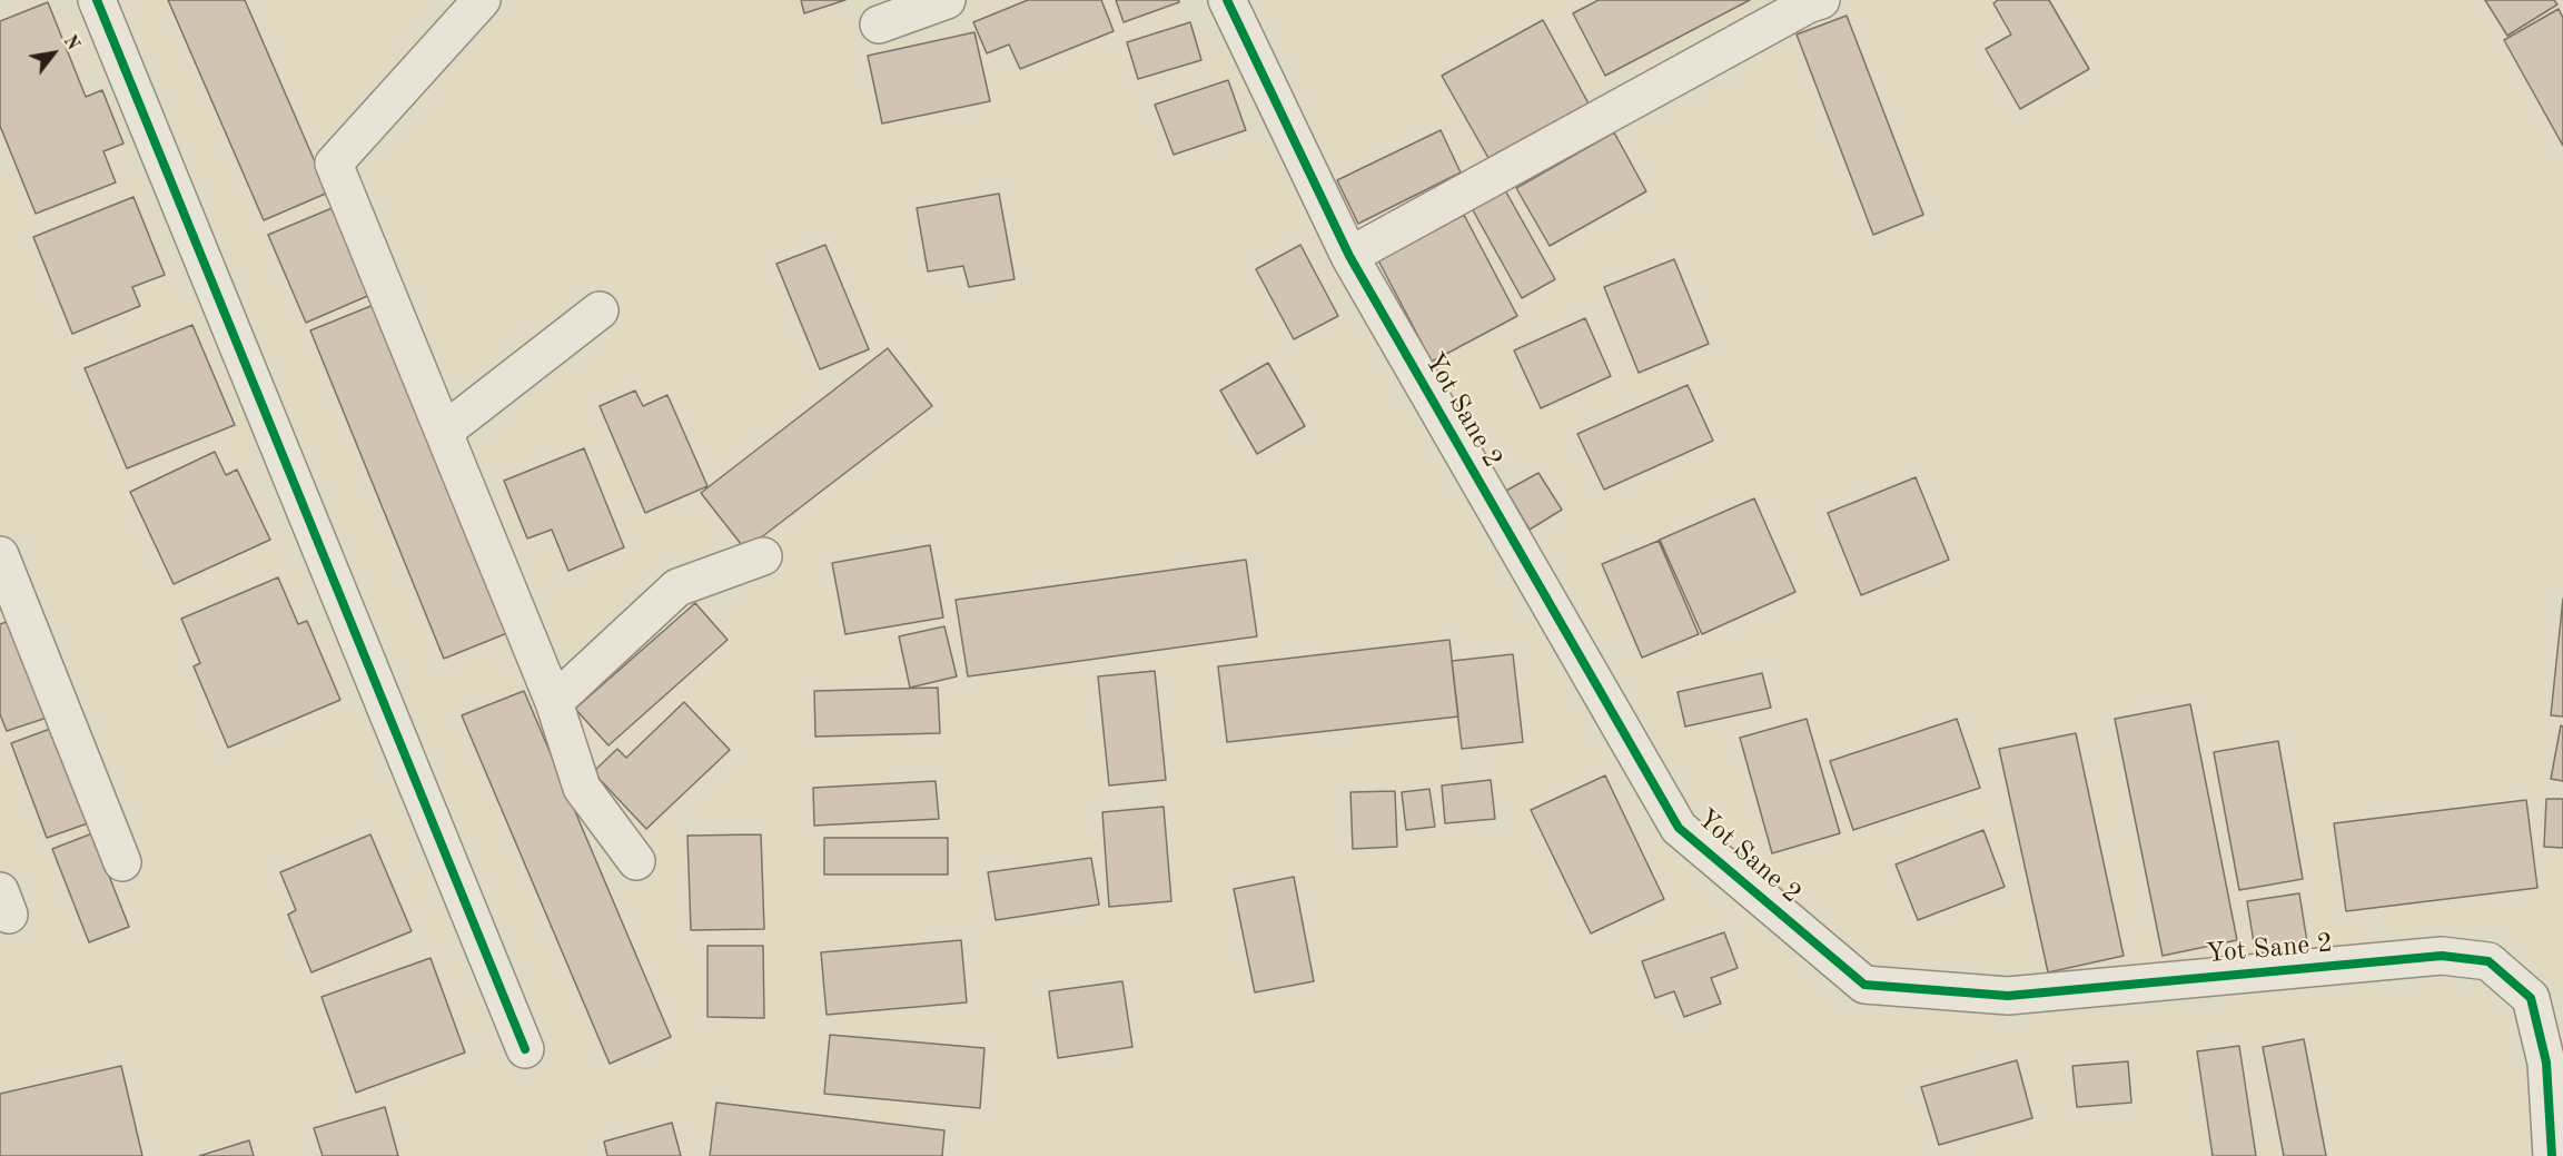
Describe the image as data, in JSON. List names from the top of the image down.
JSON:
{
  "streets": {
    "street": ["Yot Sane 2"]
  },
  "north": "top right"
}
